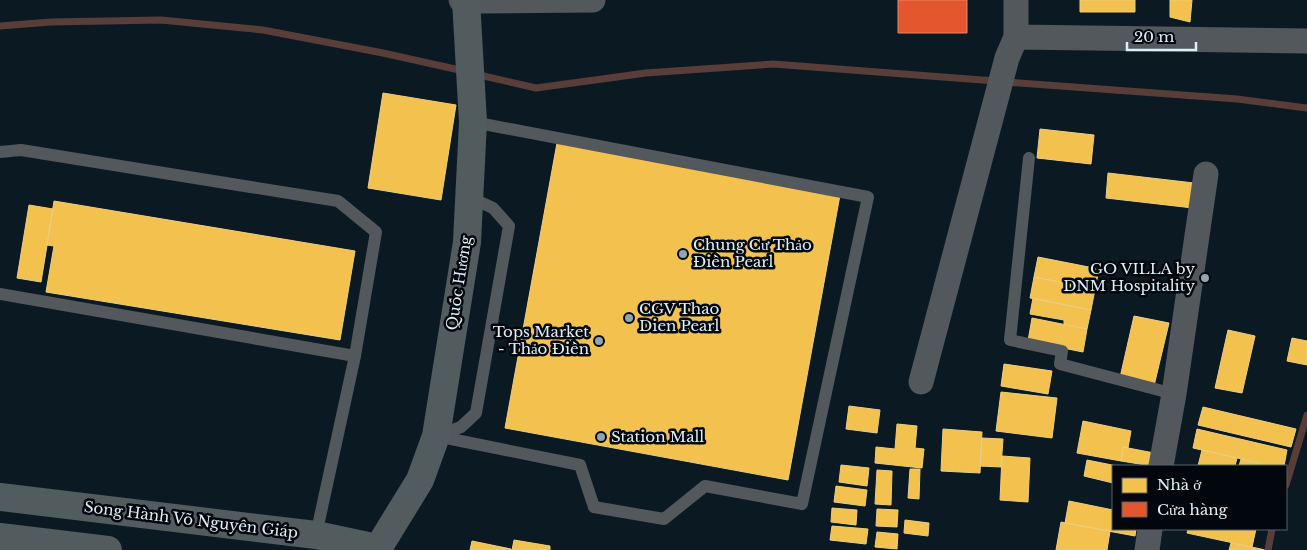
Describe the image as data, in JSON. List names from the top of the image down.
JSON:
{
  "streets": {
    "street": ["Quốc Hương", "Song Hành Võ Nguyên Giáp"]
  },
  "crossings": [
    ["Quốc Hương", "Song Hành Võ Nguyên Giáp"]
  ],
  "places": [
    "Chung Cư Thảo Điền Pearl",
    "GO VILLA by DNM Hospitality",
    "CGV Thao Dien Pearl",
    "Tops Market - Thảo Điền",
    "Station Mall"
  ],
  "legend": ["Nhà ở", "Cửa hàng"],
  "scale_bar": "20 m"
}
